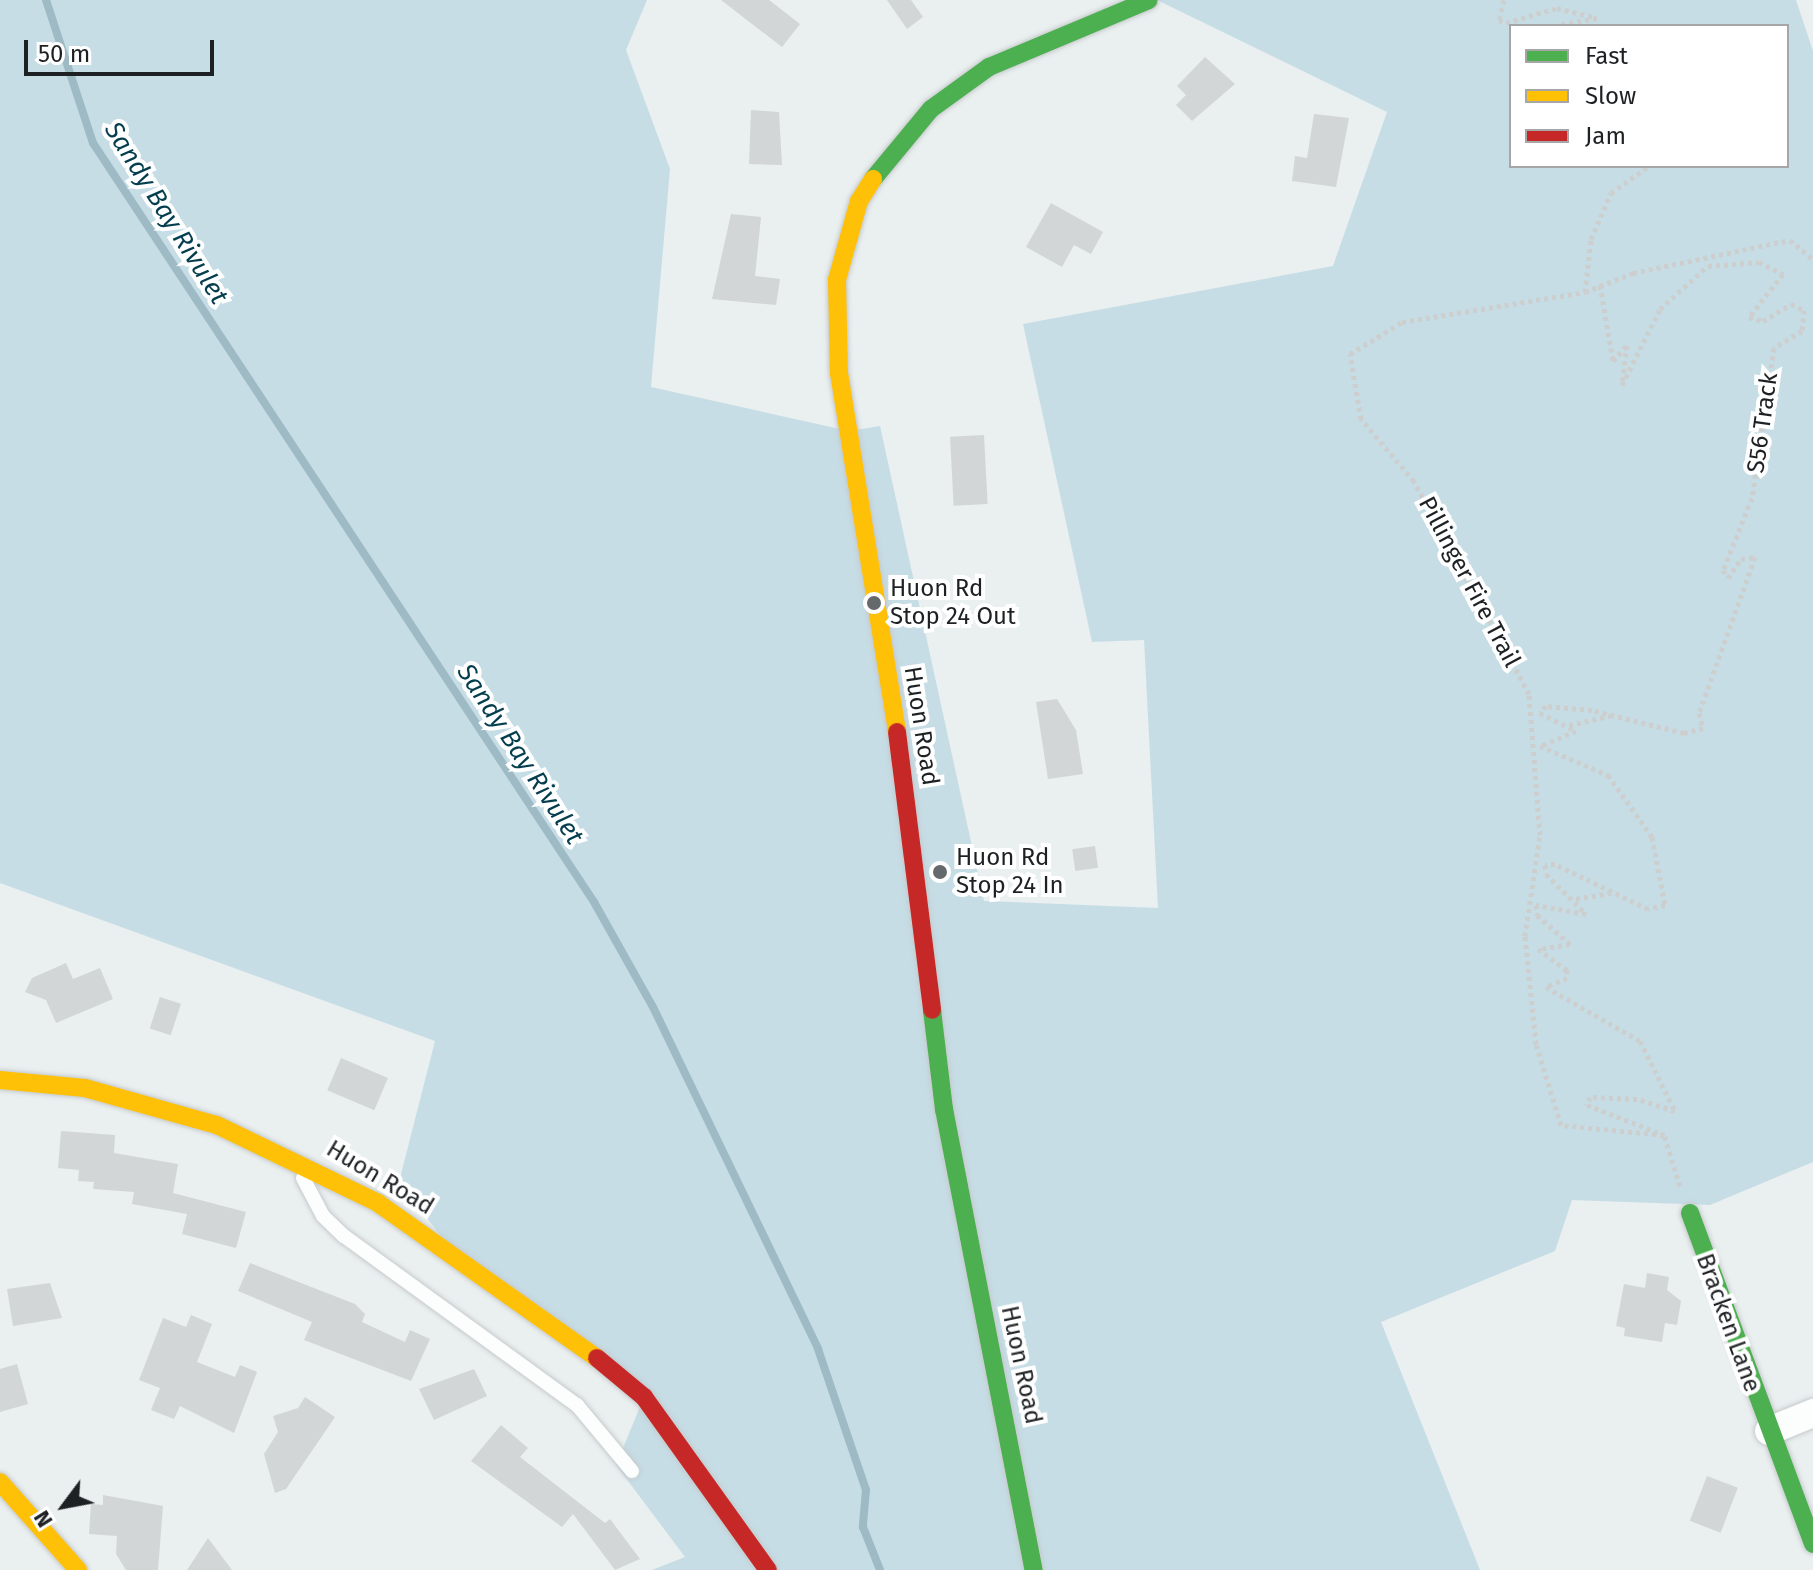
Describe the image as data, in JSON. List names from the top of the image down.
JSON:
{
  "streets": {
    "main road": ["Huon Road", "Bracken Lane"],
    "path": ["S56 Track", "Pillinger Fire Trail"]
  },
  "crossings": [
    ["S56 Track", "Pillinger Fire Trail"]
  ],
  "water": ["Sandy Bay Rivulet"],
  "places": ["Huon Rd Stop 24 Out", "Huon Rd Stop 24 In"],
  "legend": ["Fast", "Slow", "Jam"],
  "scale_bar": "50 m",
  "north": "bottom left"
}
